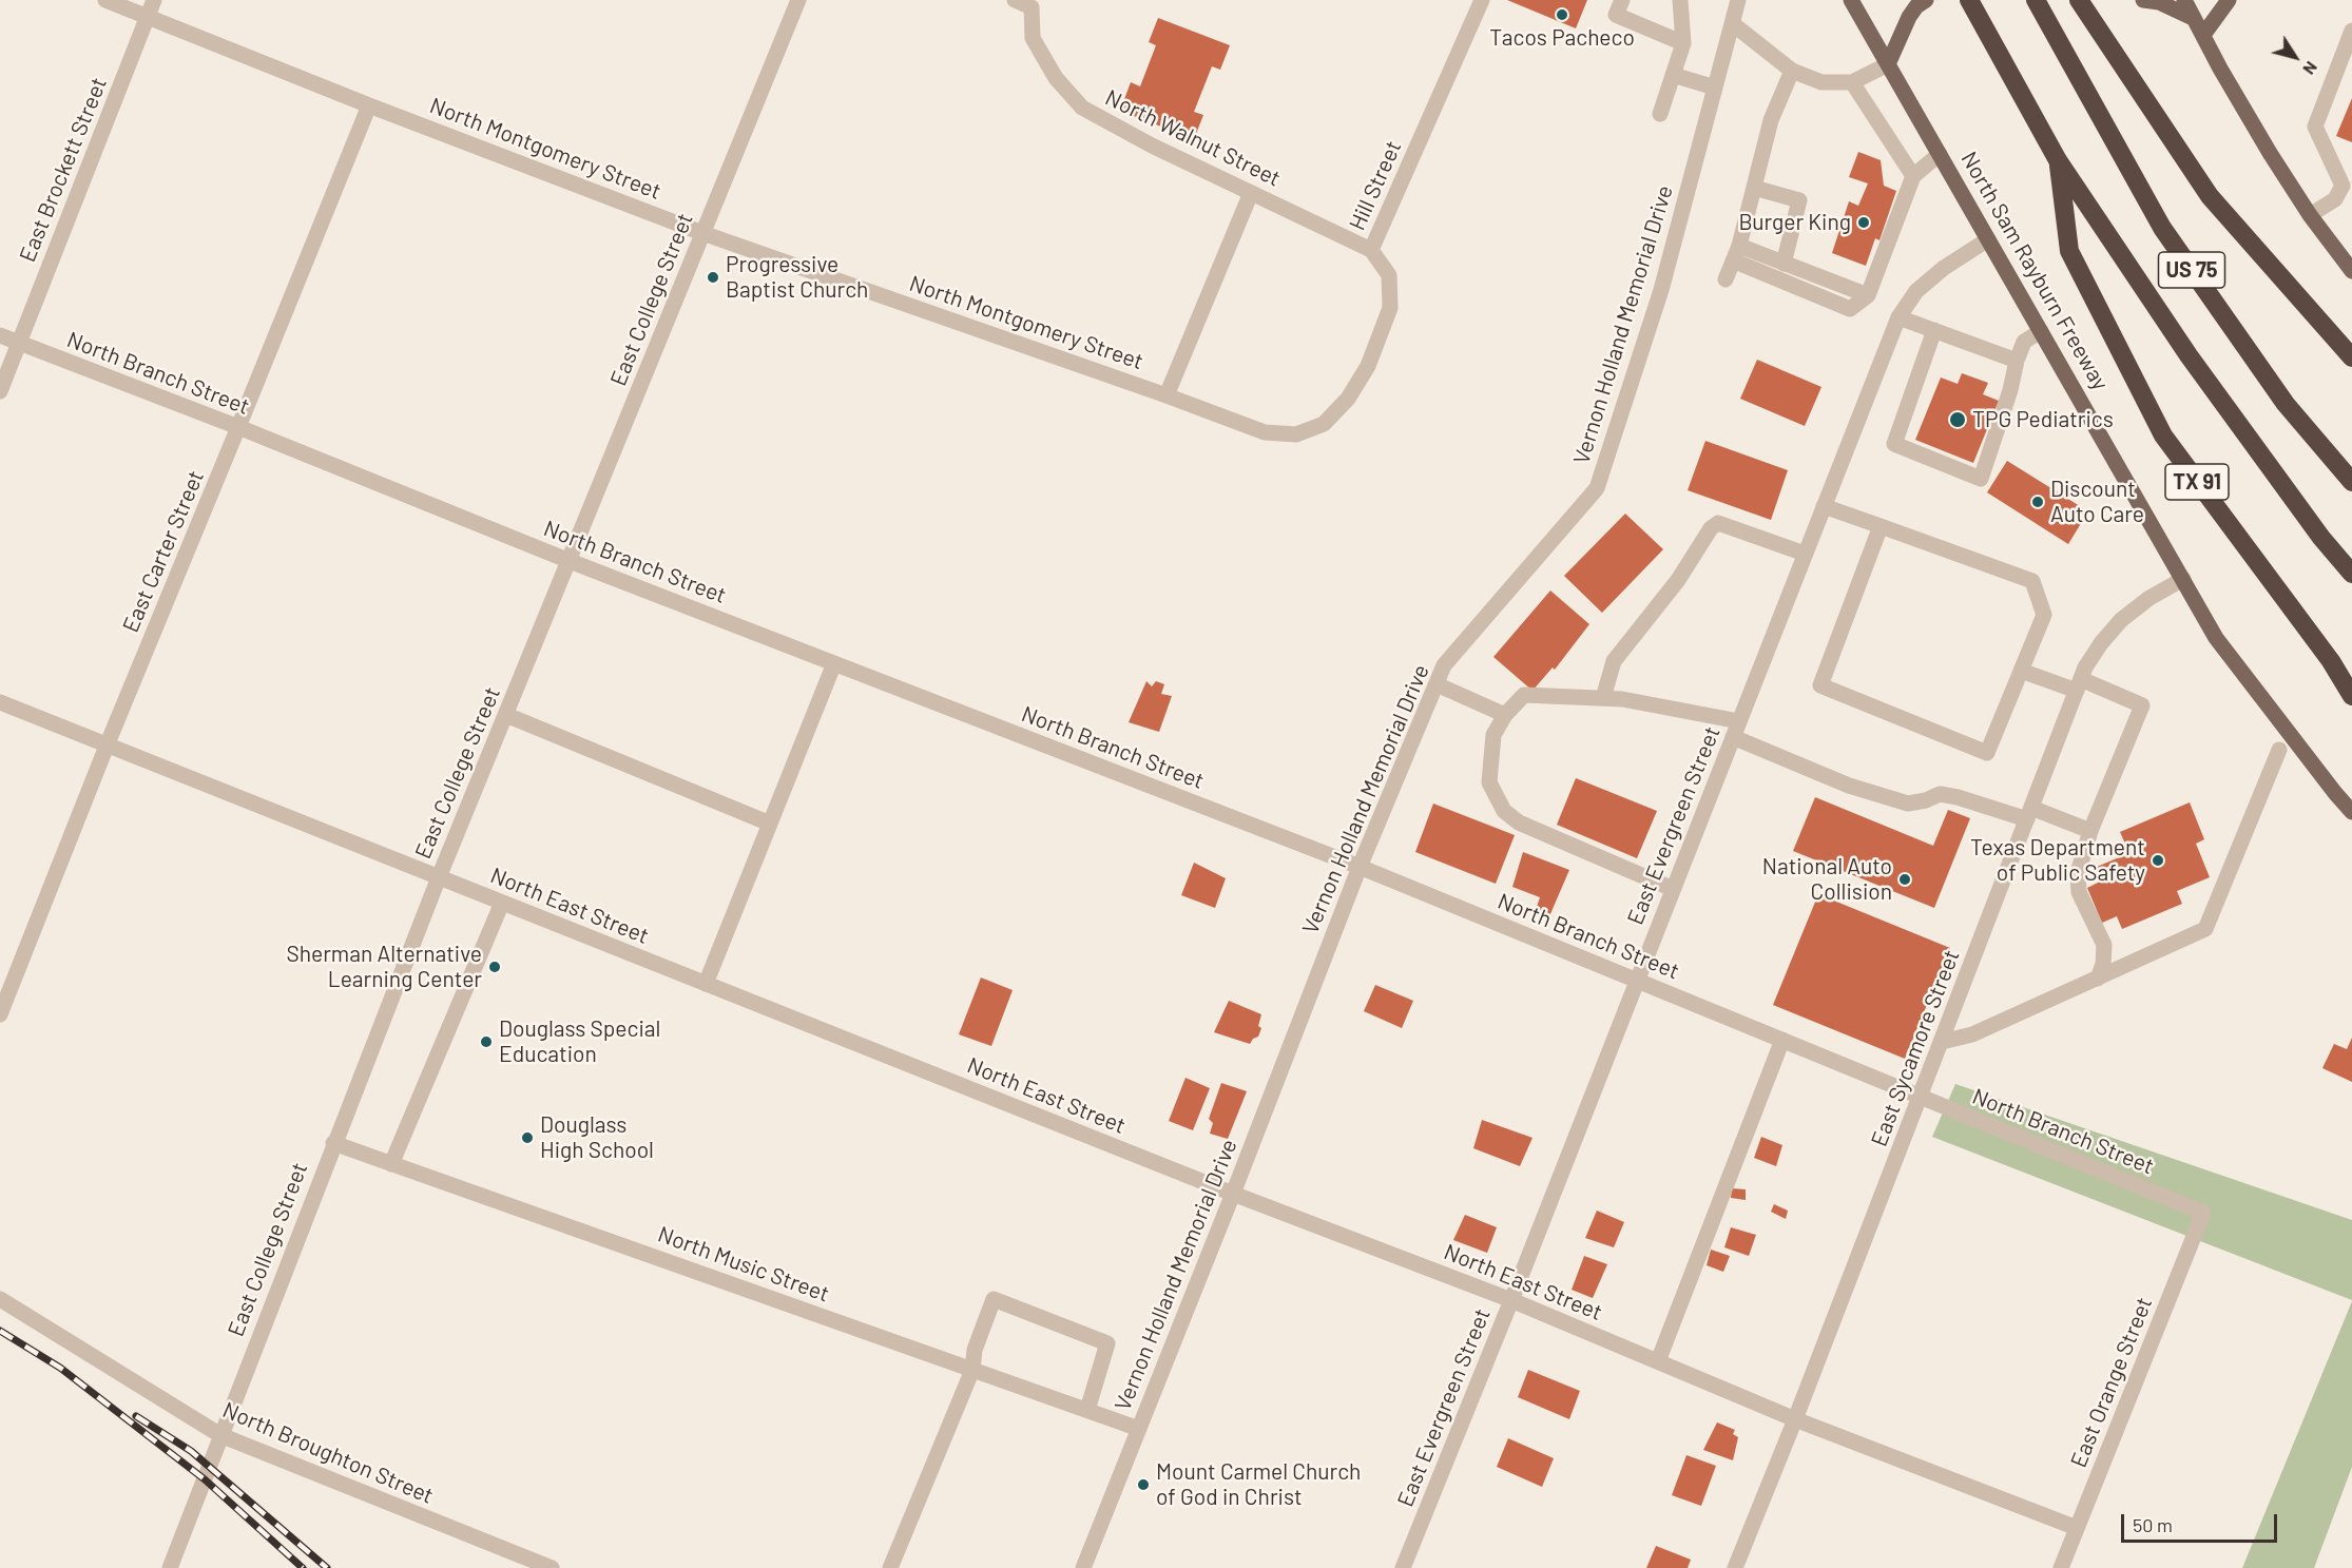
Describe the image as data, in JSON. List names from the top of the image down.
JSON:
{
  "streets": {
    "highway": ["US 75", "TX 91"],
    "main road": ["North Sam Rayburn Freeway"],
    "street": [
      "North Walnut Street",
      "North Montgomery Street",
      "East Brockett Street",
      "Hill Street",
      "East College Street",
      "Vernon Holland Memorial Drive",
      "North Branch Street",
      "East Carter Street",
      "East Evergreen Street",
      "North East Street",
      "East Sycamore Street",
      "North Music Street",
      "East Orange Street",
      "North Broughton Street"
    ]
  },
  "crossings": [
    ["North Walnut Street", "Hill Street"],
    ["North Montgomery Street", "East Brockett Street"],
    ["North Montgomery Street", "Hill Street"],
    ["North Montgomery Street", "East College Street"],
    ["North Montgomery Street", "East Carter Street"],
    ["East Brockett Street", "North Branch Street"],
    ["US 75", "TX 91"],
    ["North Sam Rayburn Freeway", "East Evergreen Street"],
    ["North Sam Rayburn Freeway", "East Sycamore Street"],
    ["East College Street", "North Branch Street"],
    ["East College Street", "North East Street"],
    ["East College Street", "North Music Street"],
    ["East College Street", "North Broughton Street"],
    ["Vernon Holland Memorial Drive", "North Branch Street"],
    ["Vernon Holland Memorial Drive", "North East Street"],
    ["Vernon Holland Memorial Drive", "North Music Street"],
    ["North Branch Street", "East Carter Street"],
    ["North Branch Street", "East Evergreen Street"],
    ["North Branch Street", "East Sycamore Street"],
    ["North Branch Street", "East Orange Street"],
    ["East Carter Street", "North East Street"],
    ["East Evergreen Street", "North East Street"],
    ["North East Street", "East Sycamore Street"],
    ["North East Street", "East Orange Street"]
  ],
  "places": [
    "Tacos Pacheco",
    "Burger King",
    "Progressive Baptist Church",
    "TPG Pediatrics",
    "Discount Auto Care",
    "Texas Department of Public Safety",
    "National Auto Collision",
    "Sherman Alternative Learning Center",
    "Douglass Special Education",
    "Douglass High School",
    "Mount Carmel Church of God in Christ"
  ],
  "scale_bar": "50 m",
  "north": "bottom right"
}
